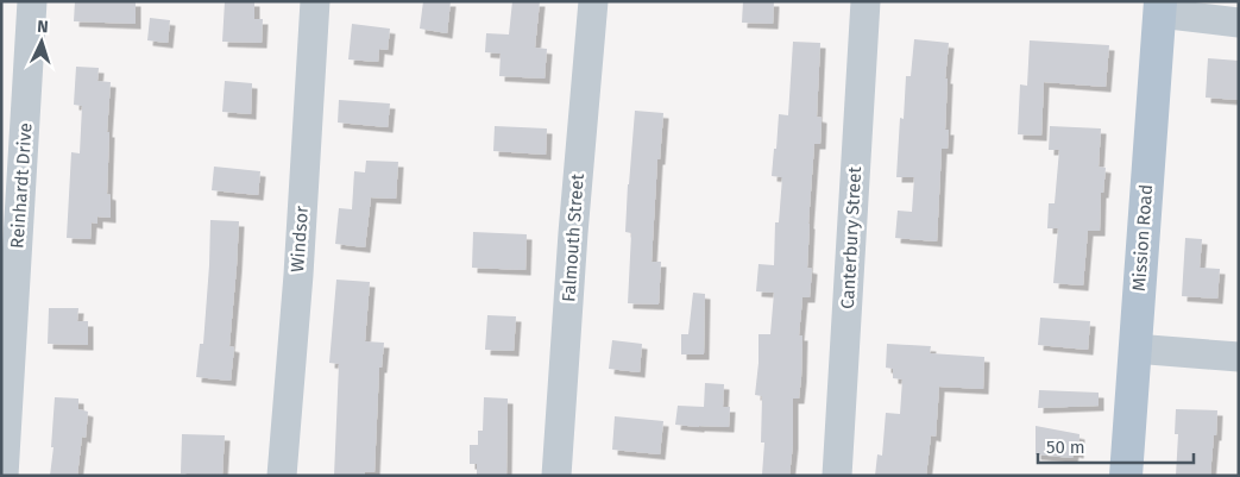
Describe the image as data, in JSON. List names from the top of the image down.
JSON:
{
  "streets": {
    "main road": ["Mission Road"],
    "street": [
      "Reinhardt Drive",
      "Falmouth Street",
      "Canterbury Street",
      "Windsor"
    ]
  },
  "scale_bar": "50 m",
  "north": "top"
}
